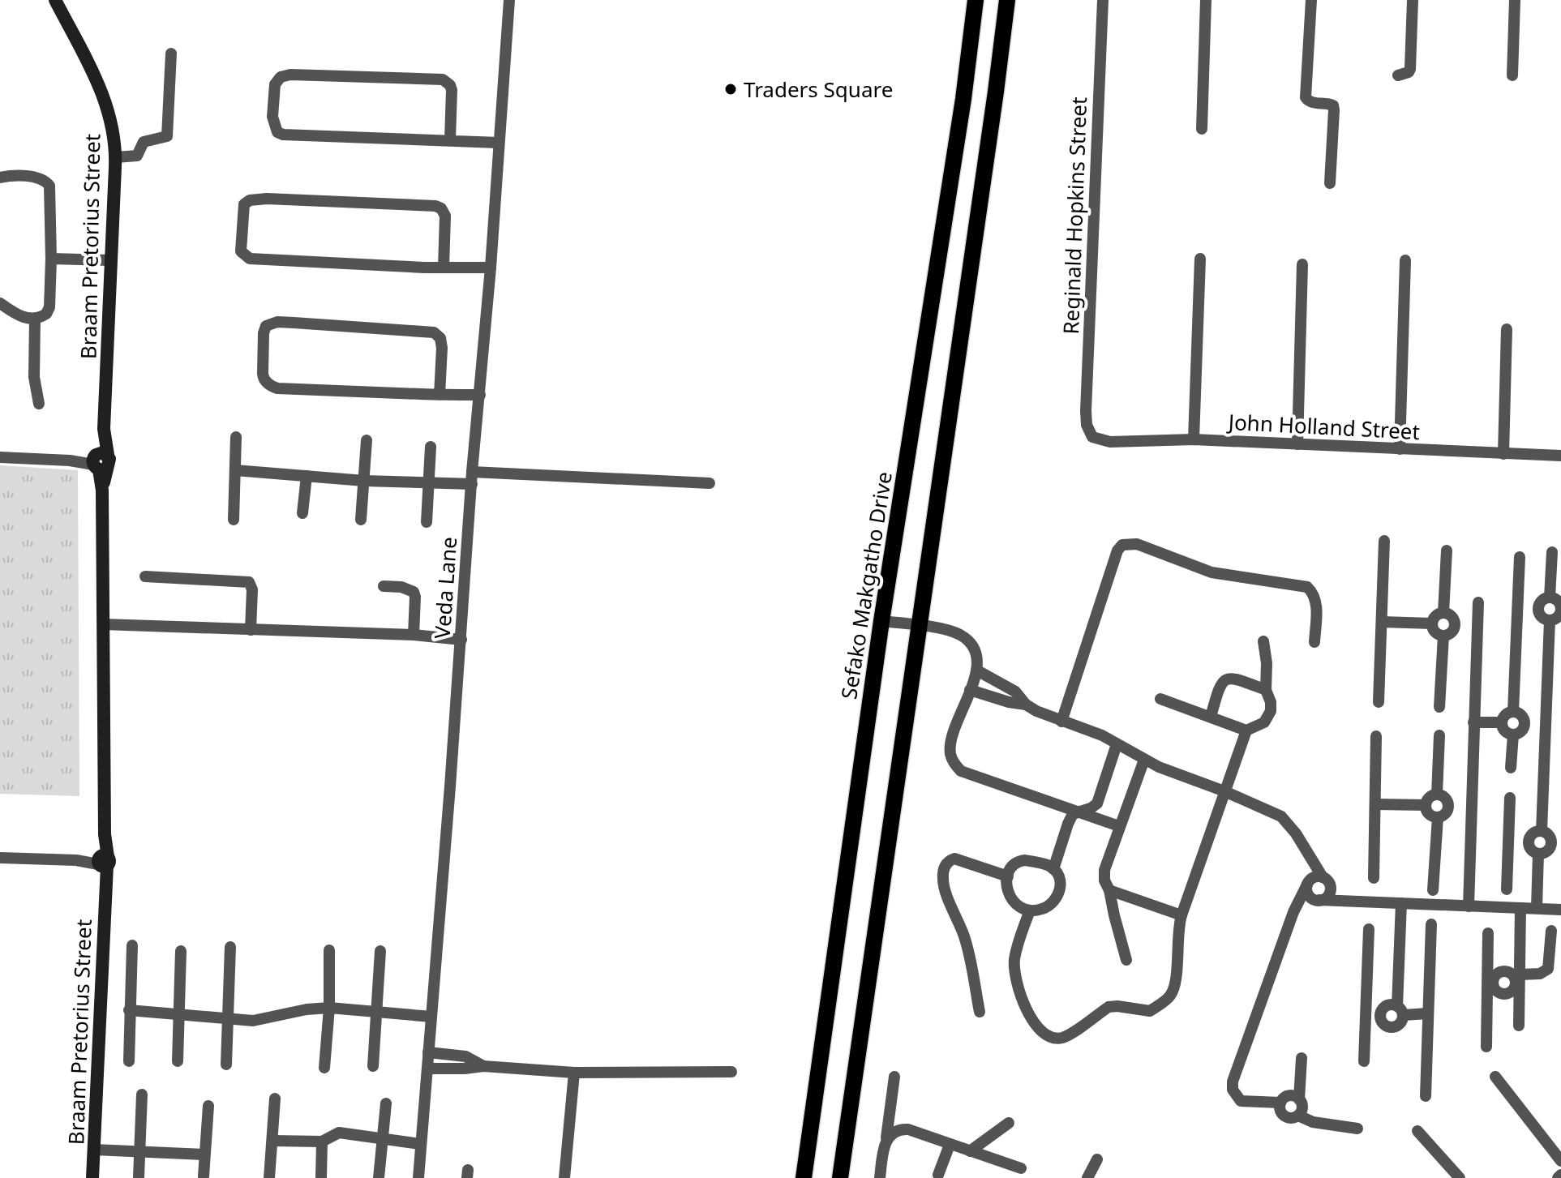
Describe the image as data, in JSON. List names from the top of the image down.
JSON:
{
  "streets": {
    "main road": ["Sefako Makgatho Drive"],
    "street": [
      "Reginald Hopkins Street",
      "Braam Pretorius Street",
      "John Holland Street",
      "Veda Lane"
    ]
  },
  "crossings": [
    ["Reginald Hopkins Street", "John Holland Street"]
  ],
  "places": ["Traders Square"]
}
